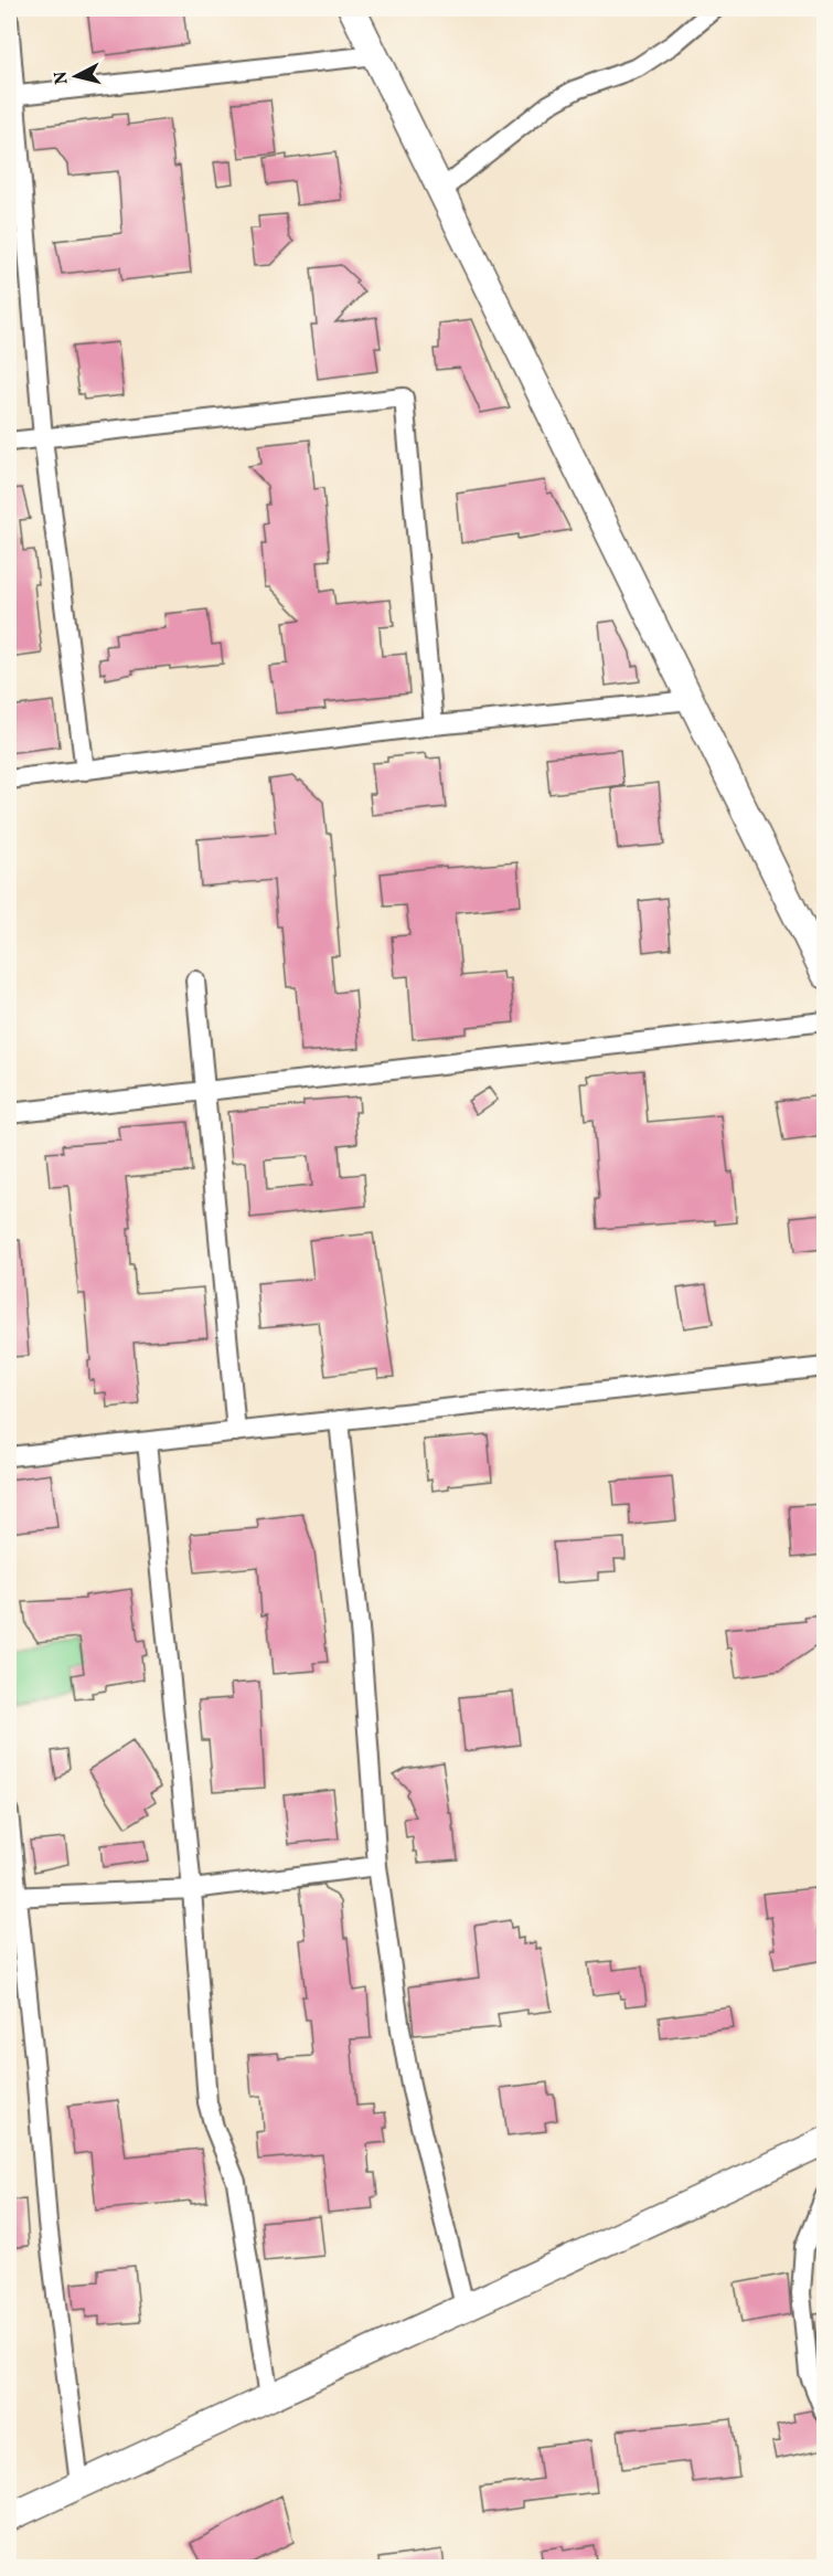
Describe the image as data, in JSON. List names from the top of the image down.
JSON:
{
  "north": "left"
}
